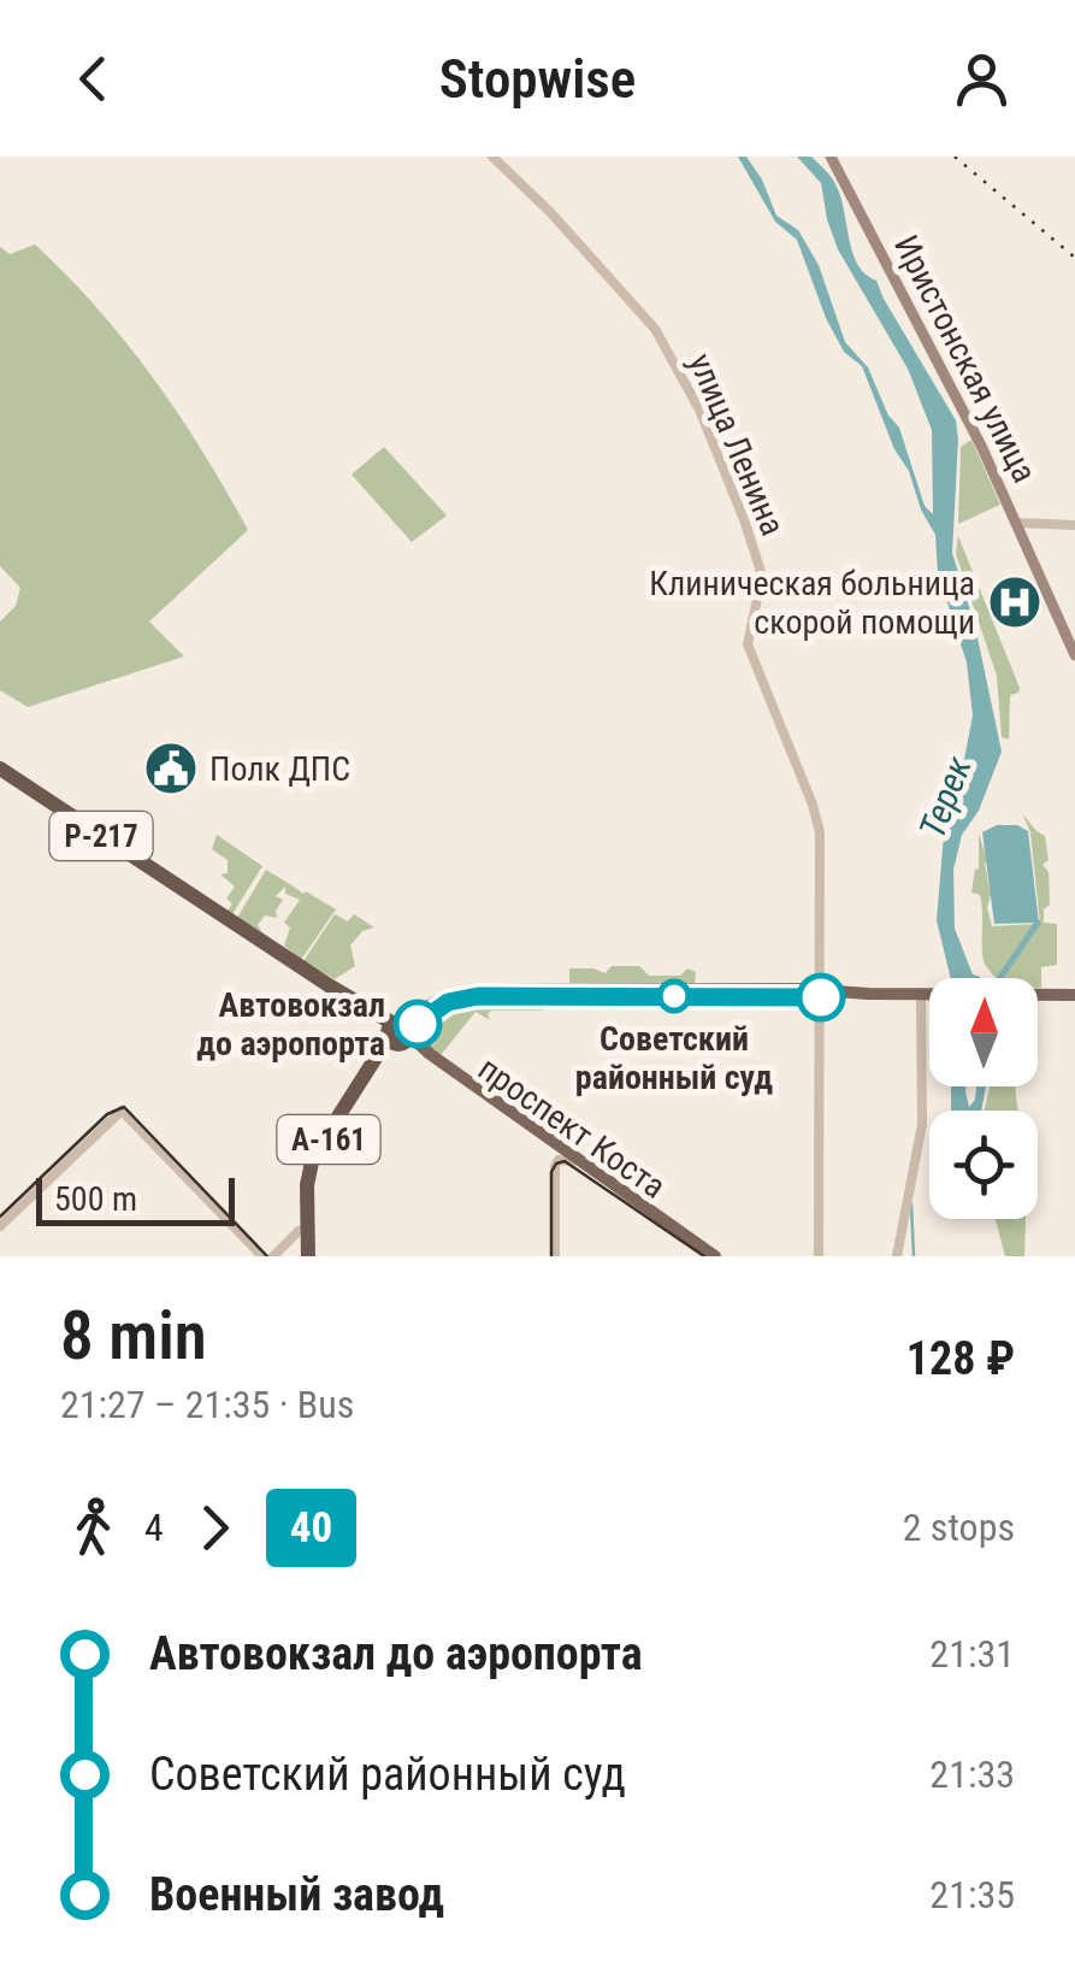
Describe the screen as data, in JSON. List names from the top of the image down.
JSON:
{
  "streets": {
    "highway": ["Р-217", "А-161"],
    "main road": ["Иристонская улица", "проспект Коста"],
    "street": ["улица Ленина"]
  },
  "crossings": [
    ["Р-217", "проспект Коста"],
    ["Р-217", "А-161"],
    ["проспект Коста", "А-161"]
  ],
  "water": ["Терек"],
  "places": {
    "hospital": ["Клиническая больница скорой помощи"],
    "public building": ["Полк ДПС"],
    "other": ["Советский районный суд", "Автовокзал до аэропорта"]
  },
  "lines": ["bus line 40"],
  "scale_bar": "500 m",
  "north": "top",
  "page": {
    "header": "Stopwise",
    "scale": "500 m",
    "heading": ["8 min", "21:27 – 21:35 · Bus", "128 ₽"],
    "legs": ["4", "40", "2 stops"],
    "list": [
      {
        "name": "Автовокзал до аэропорта",
        "value": "21:31"
      },
      {
        "name": "Советский районный суд",
        "value": "21:33"
      },
      {
        "name": "Военный завод",
        "value": "21:35"
      }
    ]
  }
}
